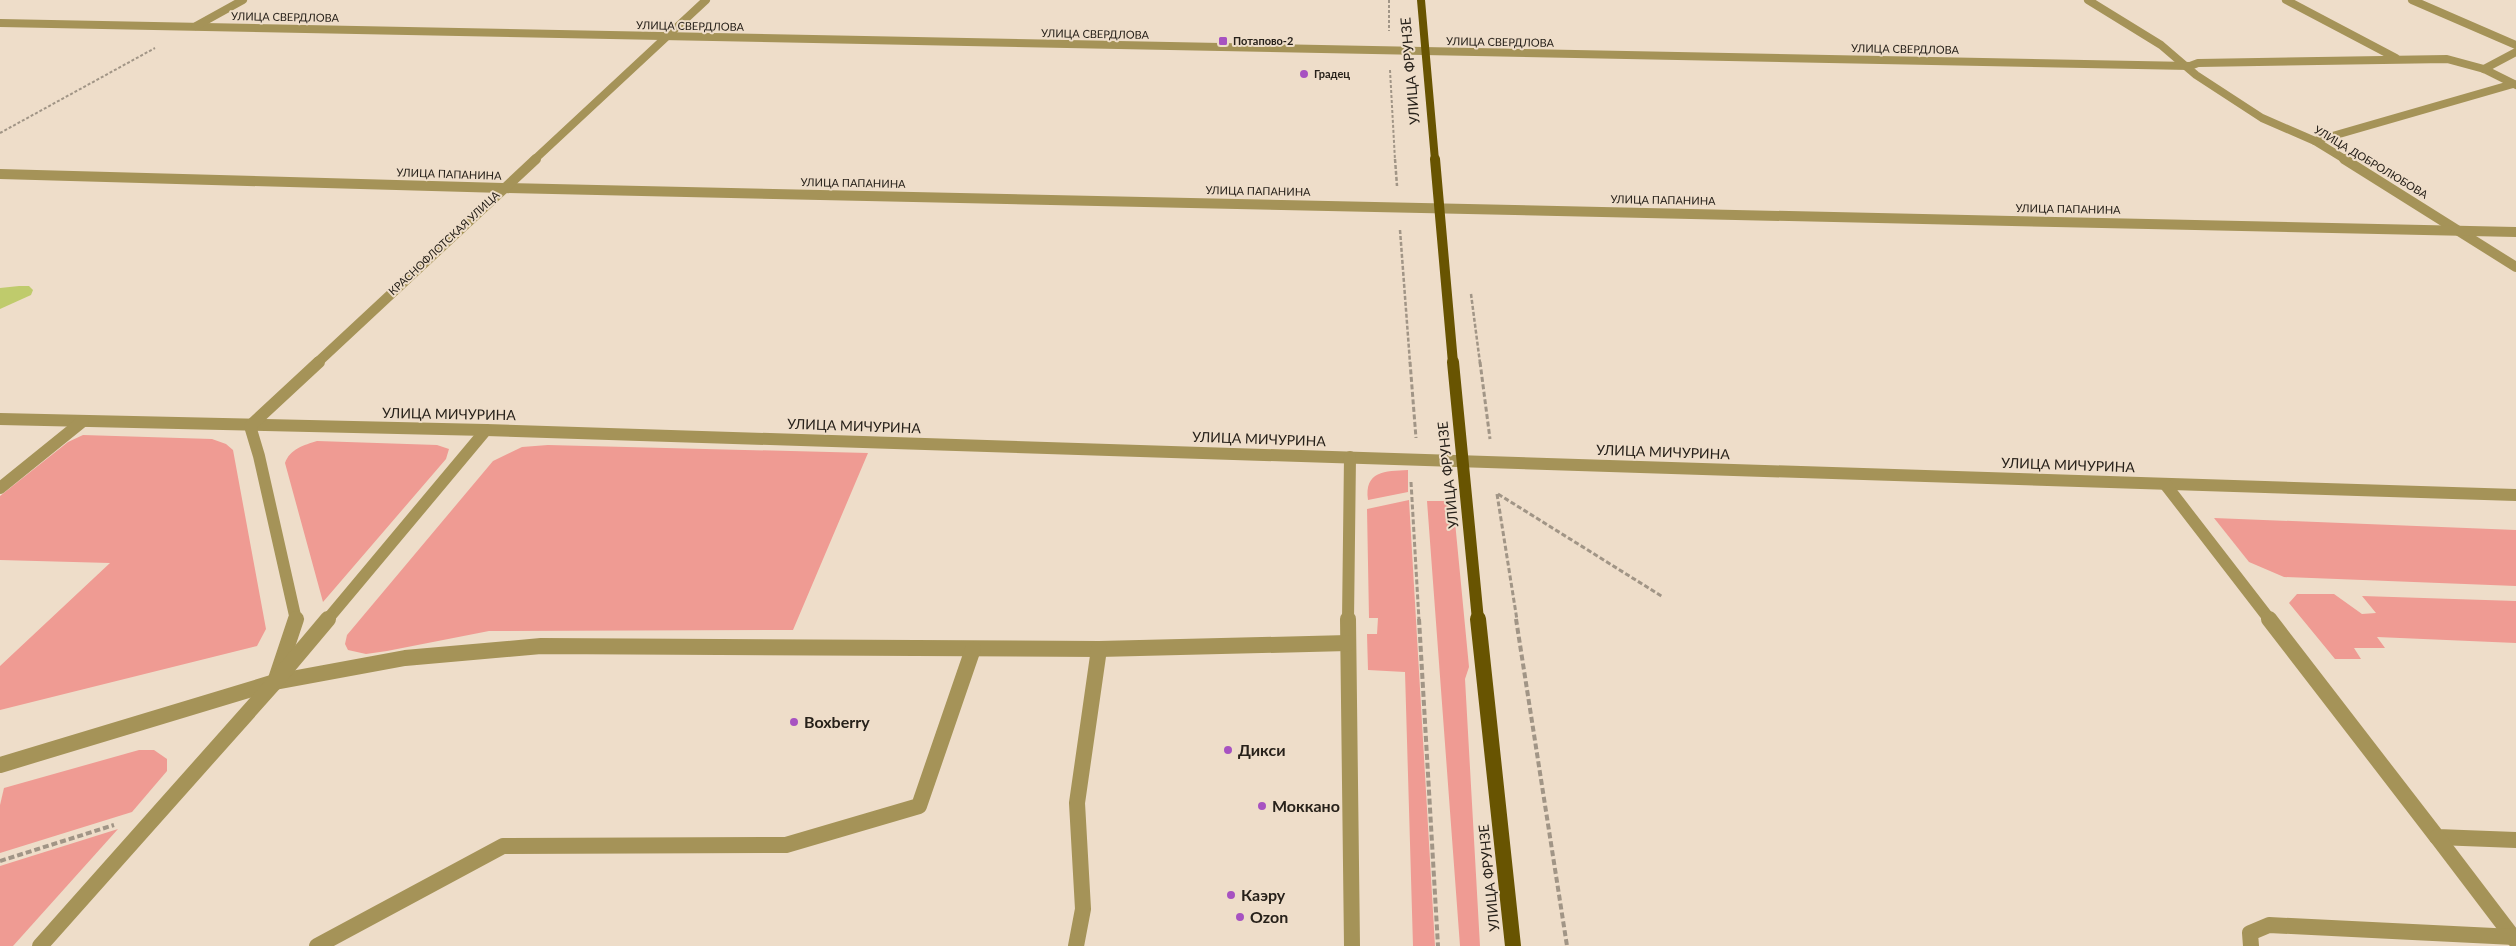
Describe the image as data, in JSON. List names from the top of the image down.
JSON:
{
  "streets": {
    "main road": ["УЛИЦА ФРУНЗЕ"],
    "street": [
      "УЛИЦА СВЕРДЛОВА",
      "УЛИЦА ДОБРОЛЮБОВА",
      "УЛИЦА ПАПАНИНА",
      "КРАСНОФЛОТСКАЯ УЛИЦА",
      "УЛИЦА МИЧУРИНА"
    ]
  },
  "crossings": [
    ["УЛИЦА СВЕРДЛОВА", "УЛИЦА ФРУНЗЕ"],
    ["УЛИЦА СВЕРДЛОВА", "УЛИЦА ДОБРОЛЮБОВА"],
    ["УЛИЦА СВЕРДЛОВА", "КРАСНОФЛОТСКАЯ УЛИЦА"],
    ["УЛИЦА ФРУНЗЕ", "УЛИЦА ПАПАНИНА"],
    ["УЛИЦА ФРУНЗЕ", "УЛИЦА МИЧУРИНА"],
    ["УЛИЦА ДОБРОЛЮБОВА", "УЛИЦА ПАПАНИНА"],
    ["УЛИЦА ПАПАНИНА", "КРАСНОФЛОТСКАЯ УЛИЦА"],
    ["КРАСНОФЛОТСКАЯ УЛИЦА", "УЛИЦА МИЧУРИНА"]
  ],
  "places": {
    "transit": ["Потапово-2"],
    "other": [
      "Градец",
      "Boxberry",
      "Дикси",
      "Моккано",
      "Каэру",
      "Ozon"
    ]
  }
}
